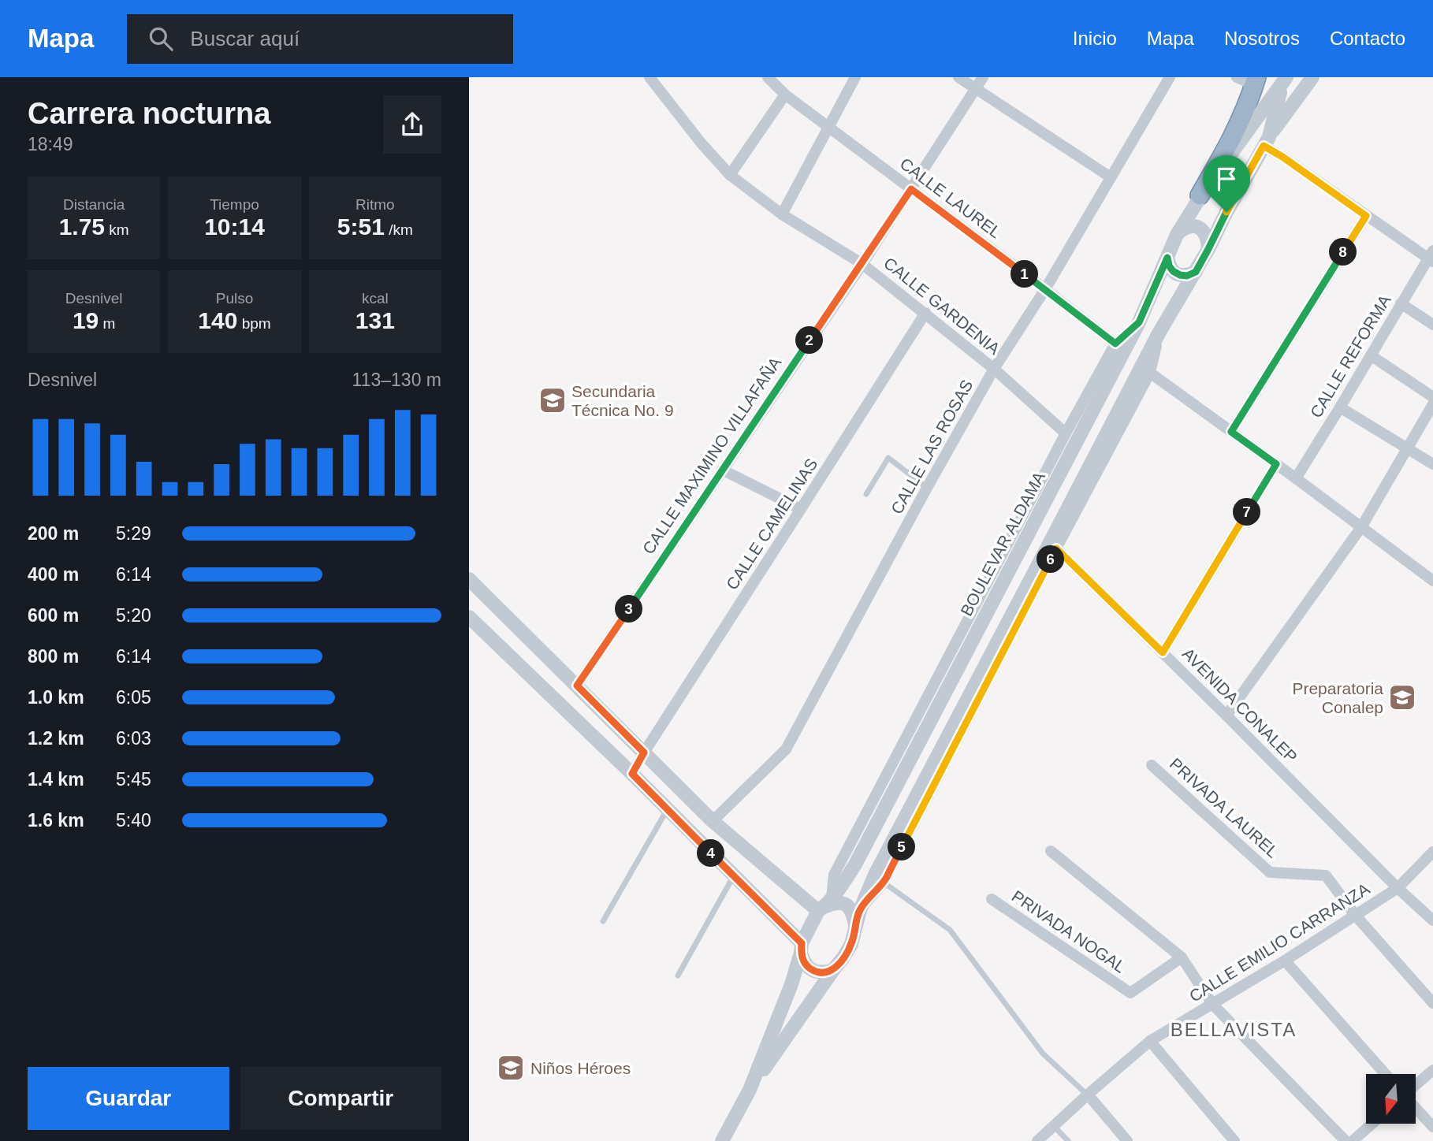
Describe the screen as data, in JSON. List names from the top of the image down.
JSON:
{
  "streets": {
    "street": [
      "CALLE LAUREL",
      "CALLE GARDENIA",
      "CALLE REFORMA",
      "CALLE LAS ROSAS",
      "CALLE MAXIMINO VILLAFAÑA",
      "CALLE CAMELINAS",
      "BOULEVAR ALDAMA",
      "AVENIDA CONALEP",
      "PRIVADA LAUREL",
      "PRIVADA NOGAL",
      "CALLE EMILIO CARRANZA"
    ]
  },
  "crossings": [
    ["CALLE LAUREL", "CALLE LAS ROSAS"],
    ["CALLE LAUREL", "CALLE MAXIMINO VILLAFAÑA"],
    ["CALLE GARDENIA", "CALLE LAS ROSAS"],
    ["CALLE GARDENIA", "CALLE MAXIMINO VILLAFAÑA"],
    ["CALLE GARDENIA", "CALLE CAMELINAS"],
    ["BOULEVAR ALDAMA", "AVENIDA CONALEP"],
    ["AVENIDA CONALEP", "CALLE EMILIO CARRANZA"],
    ["PRIVADA LAUREL", "CALLE EMILIO CARRANZA"]
  ],
  "districts": ["BELLAVISTA"],
  "places": {
    "school or university": ["Secundaria Técnica No. 9", "Preparatoria Conalep", "Niños Héroes"]
  },
  "north": "bottom",
  "page": {
    "header": "Mapa",
    "search": "Buscar aquí",
    "nav": [
      "Inicio",
      "Mapa",
      "Nosotros",
      "Contacto"
    ],
    "heading": ["Carrera nocturna", "18:49"],
    "stats": [
      ["Distancia", "1.75 km"],
      ["Tiempo", "10:14"],
      ["Ritmo", "5:51 /km"],
      ["Desnivel", "19 m"],
      ["Pulso", "140 bpm"],
      ["kcal", "131"]
    ],
    "pins": [
      "8",
      "1",
      "2",
      "7",
      "6",
      "3",
      "5",
      "4"
    ],
    "chart": ["Desnivel", "113–130 m"],
    "list": [
      {
        "name": "200 m",
        "note": "5:29"
      },
      {
        "name": "400 m",
        "note": "6:14"
      },
      {
        "name": "600 m",
        "note": "5:20"
      },
      {
        "name": "800 m",
        "note": "6:14"
      },
      {
        "name": "1.0 km",
        "note": "6:05"
      },
      {
        "name": "1.2 km",
        "note": "6:03"
      },
      {
        "name": "1.4 km",
        "note": "5:45"
      },
      {
        "name": "1.6 km",
        "note": "5:40"
      }
    ],
    "buttons": ["Guardar", "Compartir"]
  }
}
